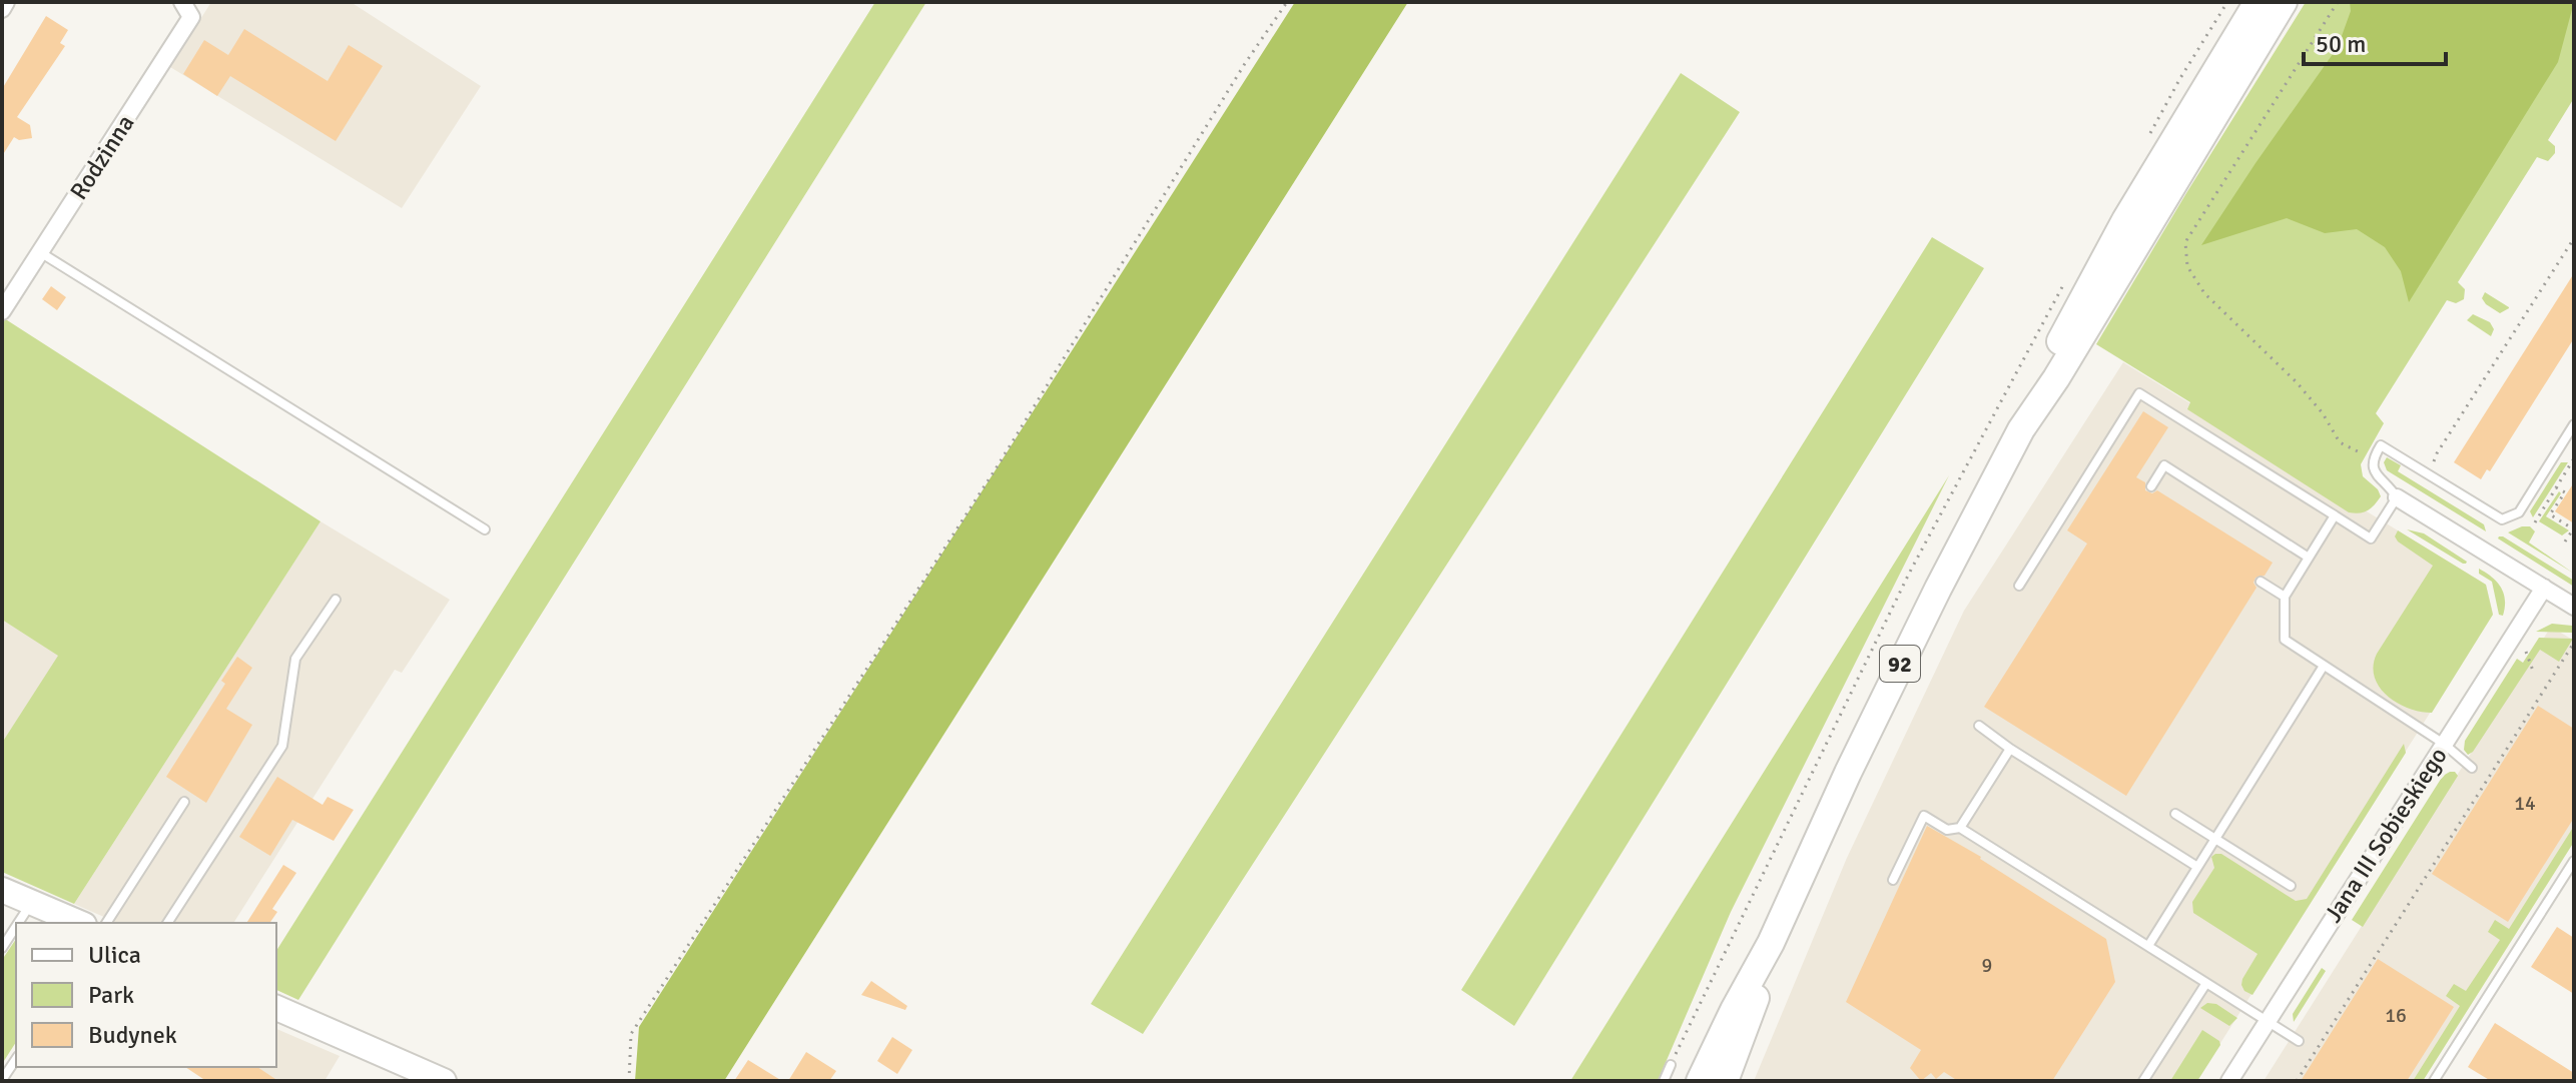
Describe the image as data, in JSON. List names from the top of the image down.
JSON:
{
  "streets": {
    "main road": ["92"],
    "street": ["Rodzinna", "Jana III Sobieskiego"]
  },
  "house_numbers": ["14", "9", "16"],
  "legend": ["Ulica", "Park", "Budynek"],
  "scale_bar": "50 m"
}
